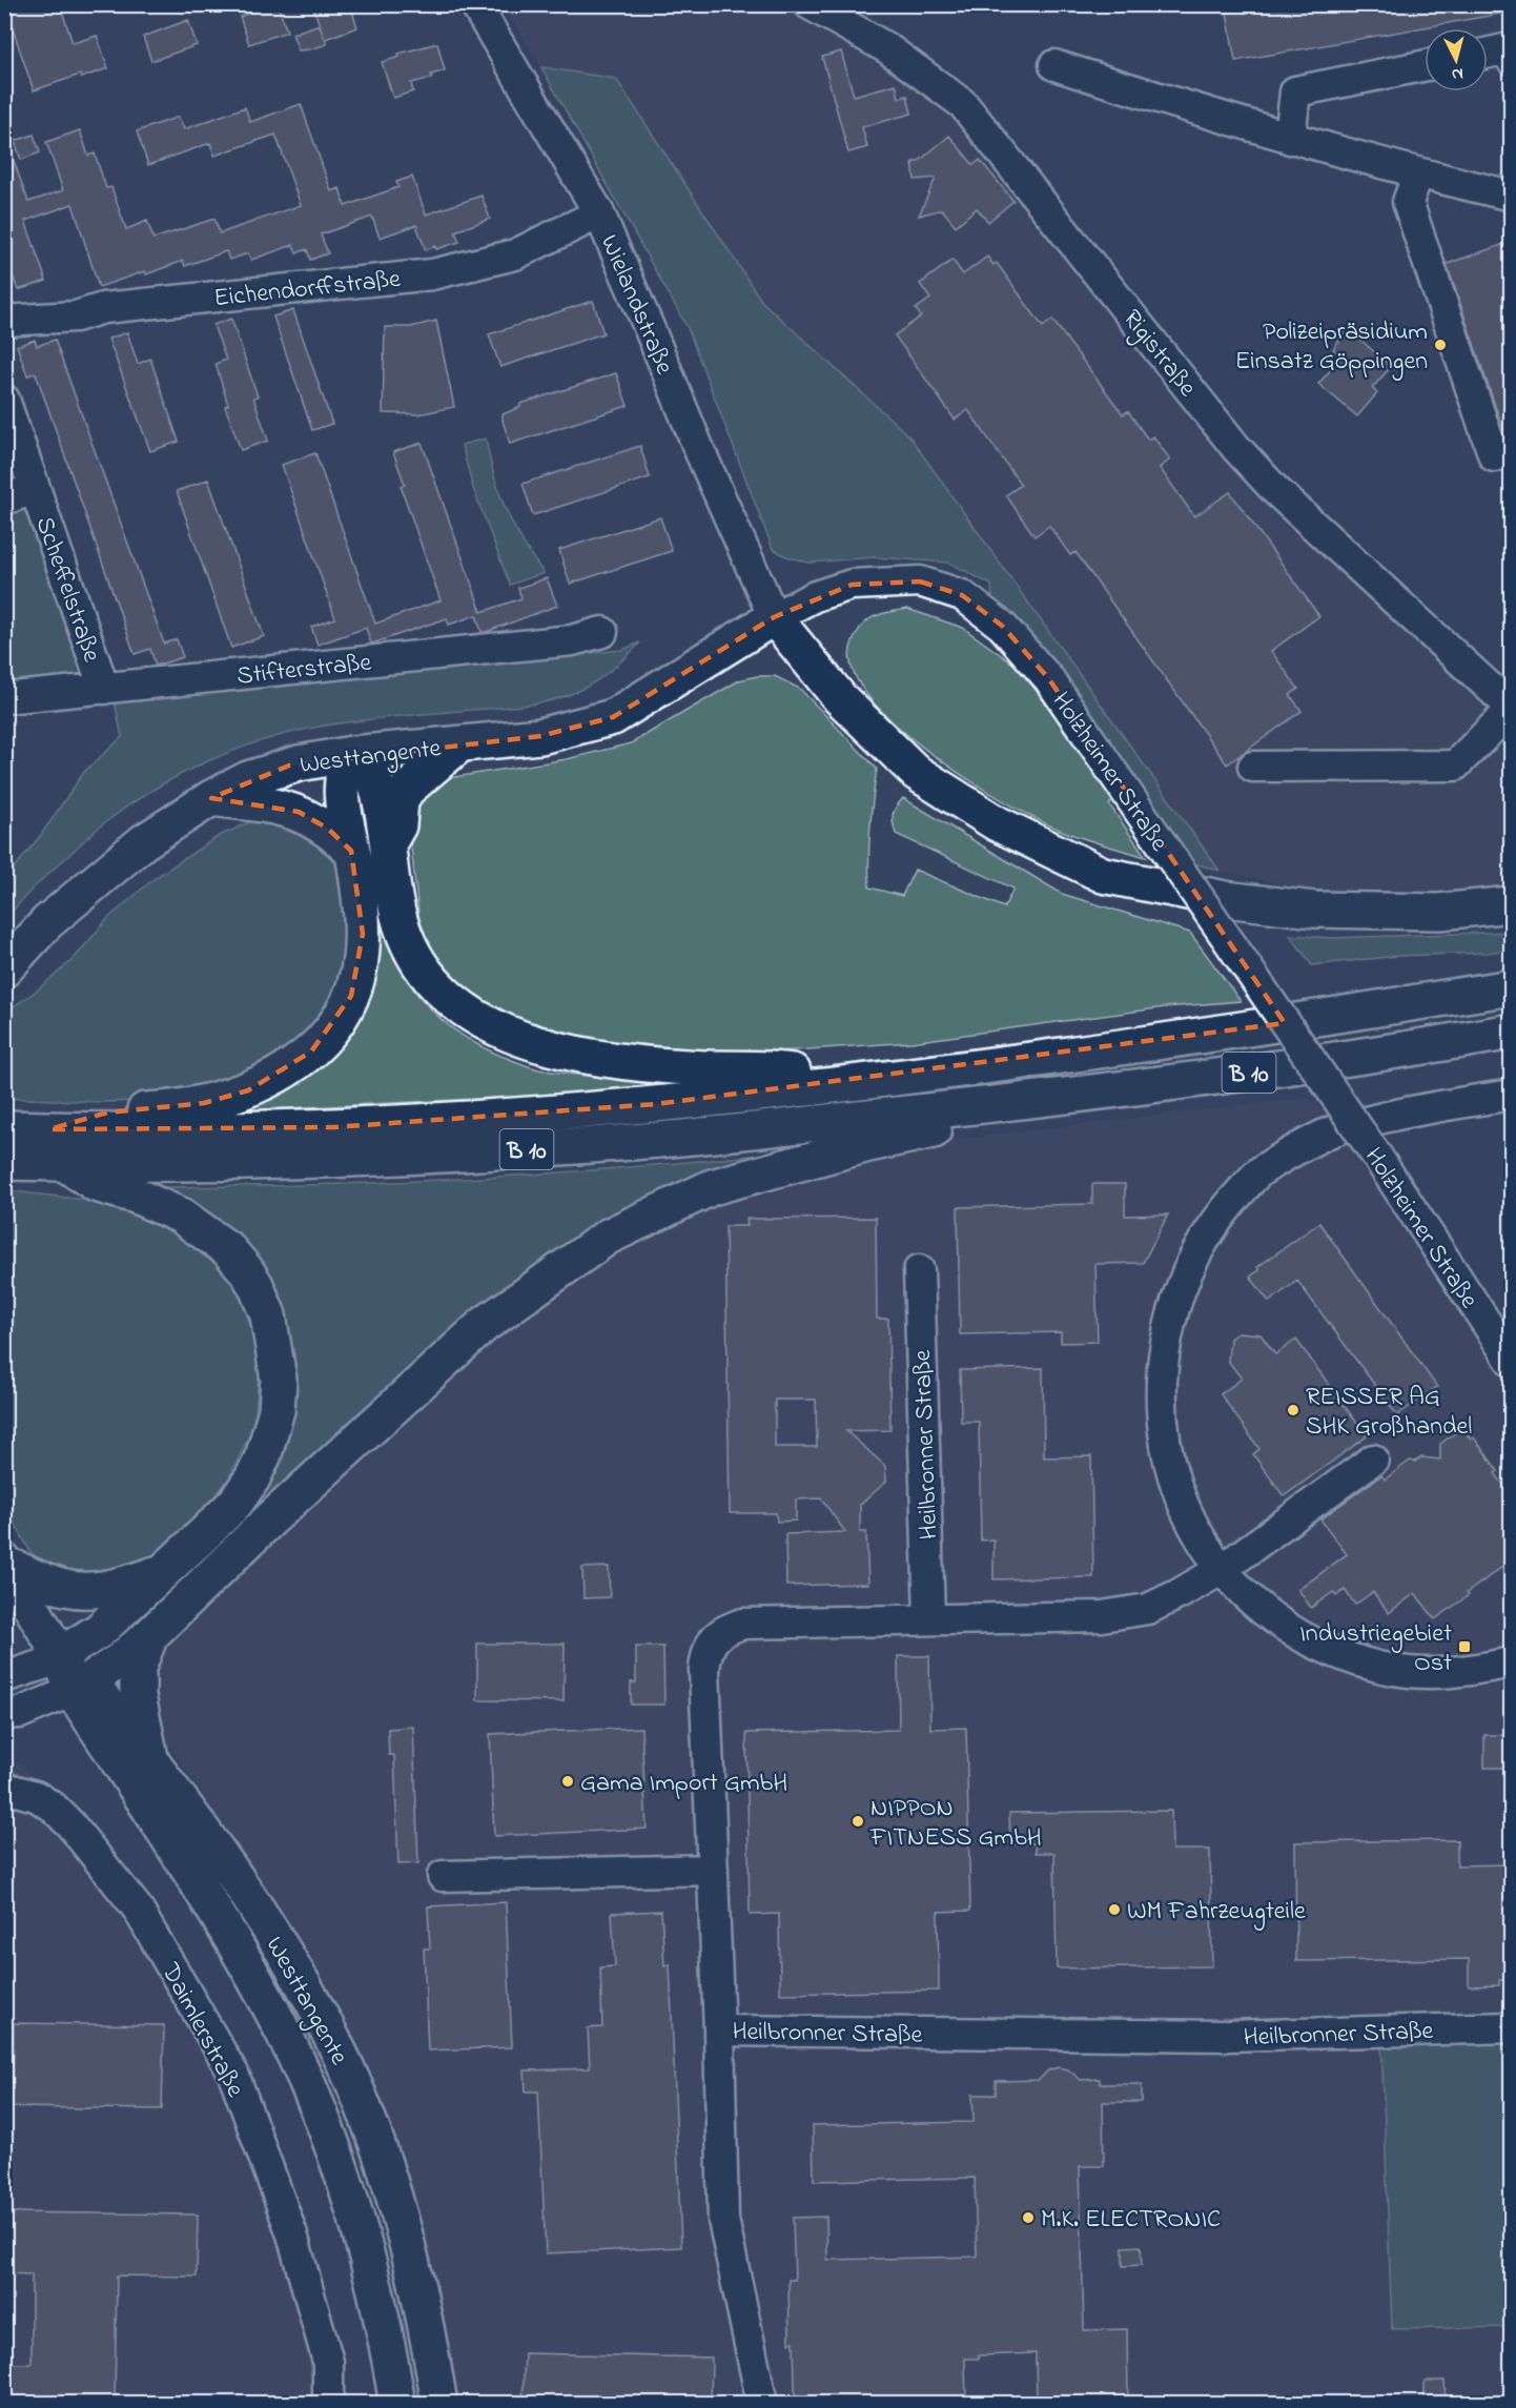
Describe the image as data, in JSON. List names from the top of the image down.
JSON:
{
  "streets": {
    "main road": ["Westtangente", "B 10"],
    "street": [
      "Eichendorffstraße",
      "Wielandstraße",
      "Rigistraße",
      "Scheffelstraße",
      "Stifterstraße",
      "Holzheimer Straße",
      "Heilbronner Straße",
      "Daimlerstraße"
    ]
  },
  "crossings": [
    ["Eichendorffstraße", "Wielandstraße"],
    ["Wielandstraße", "Westtangente"],
    ["Wielandstraße", "Holzheimer Straße"],
    ["Scheffelstraße", "Stifterstraße"],
    ["Westtangente", "Holzheimer Straße"],
    ["Holzheimer Straße", "Heilbronner Straße"]
  ],
  "places": {
    "other": [
      "Polizeipräsidium Einsatz Göppingen",
      "REISSER AG SHK Großhandel",
      "Gama Import GmbH",
      "NIPPON FITNESS GmbH",
      "WM Fahrzeugteile",
      "M.K. ELECTRONIC"
    ],
    "transit": ["Industriegebiet Ost"]
  },
  "north": "bottom"
}
